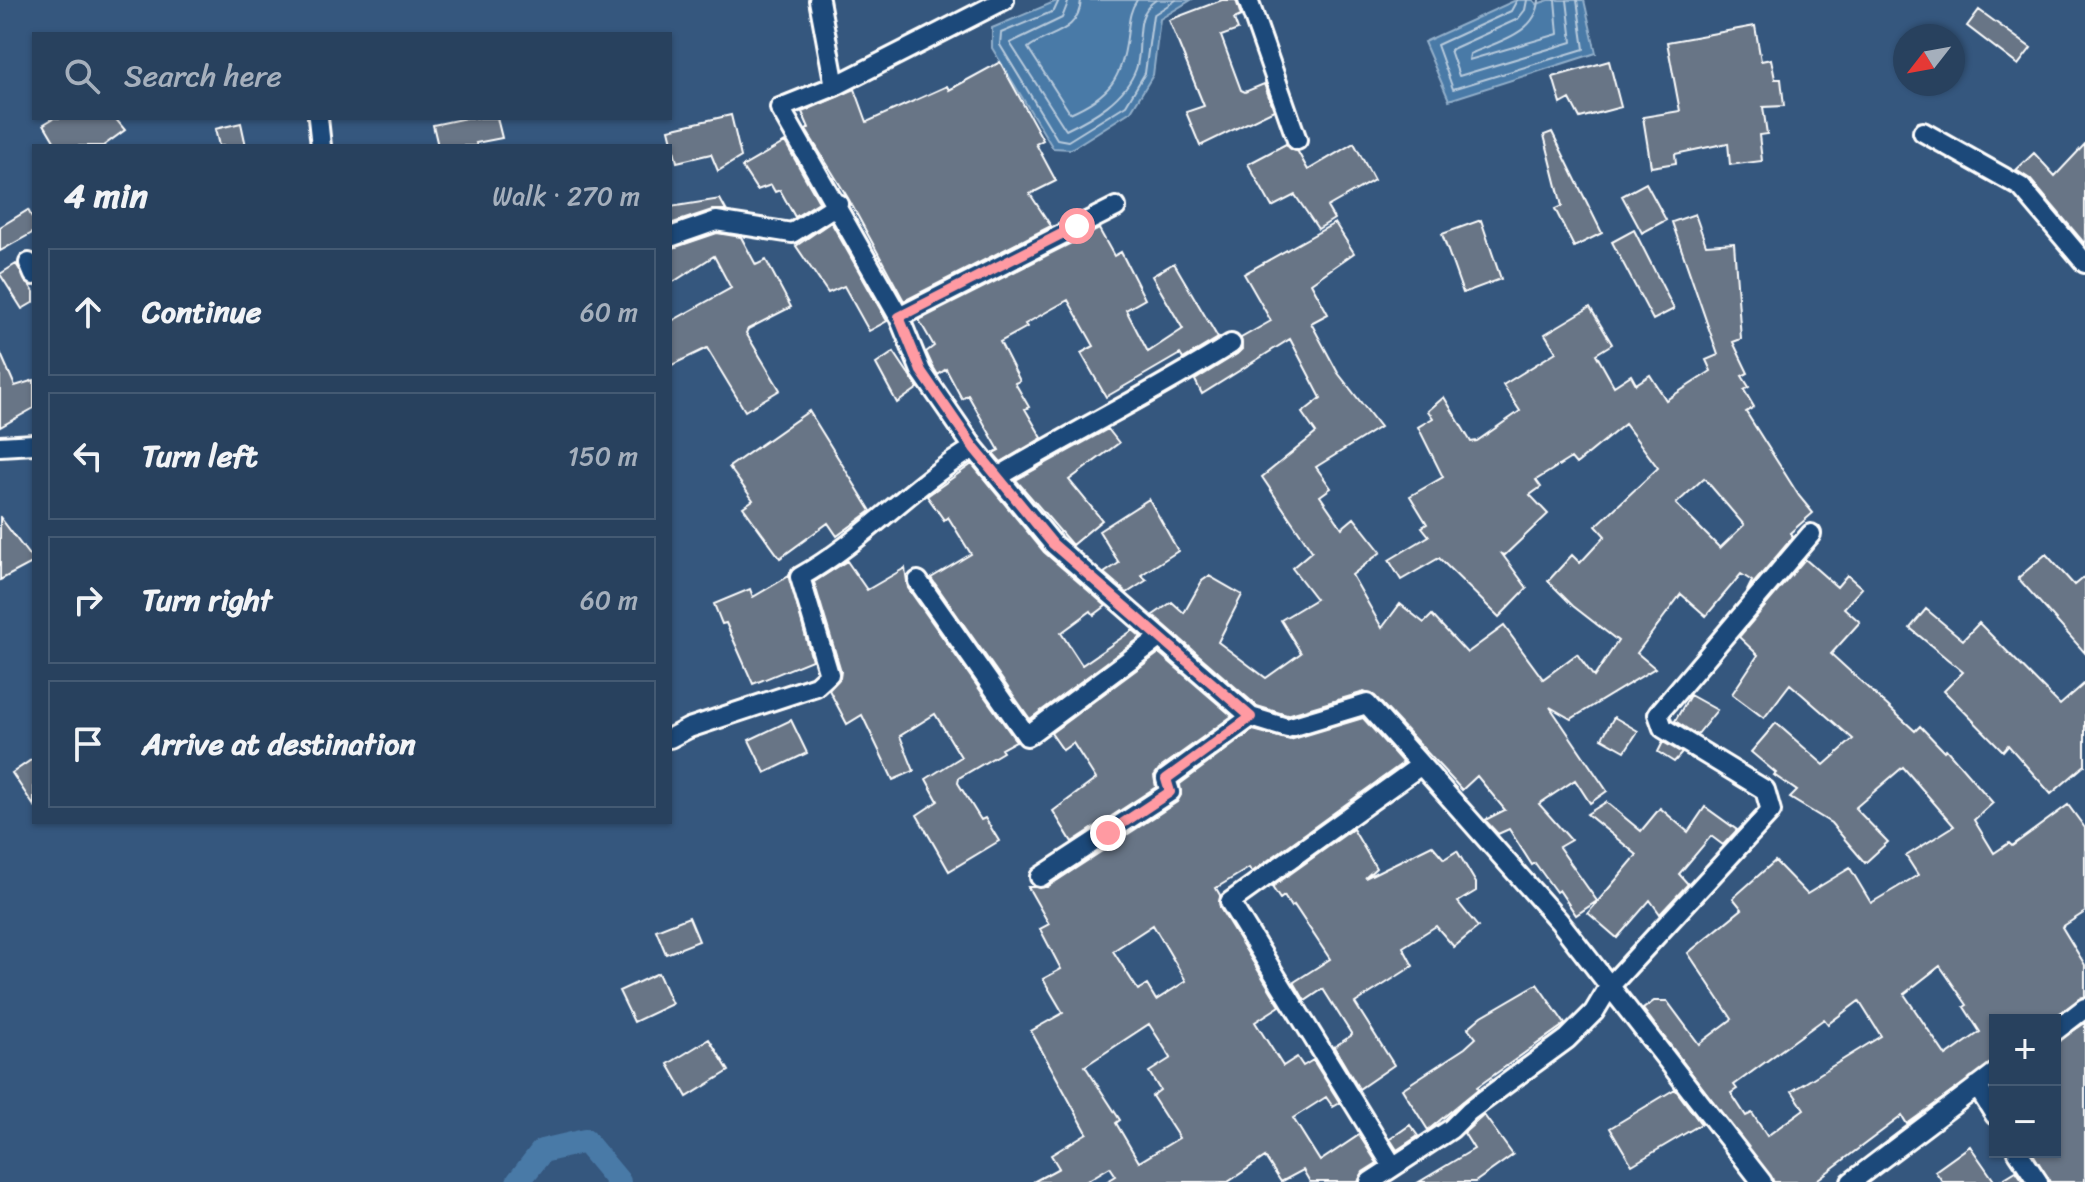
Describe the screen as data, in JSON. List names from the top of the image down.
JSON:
{
  "north": "bottom left",
  "page": {
    "search": "Search here",
    "heading": ["4 min", "Walk · 270 m"],
    "list": [
      ["Continue", "60 m"],
      ["Turn left", "150 m"],
      ["Turn right", "60 m"],
      "Arrive at destination"
    ],
    "map_buttons": ["+", "−"]
  }
}
